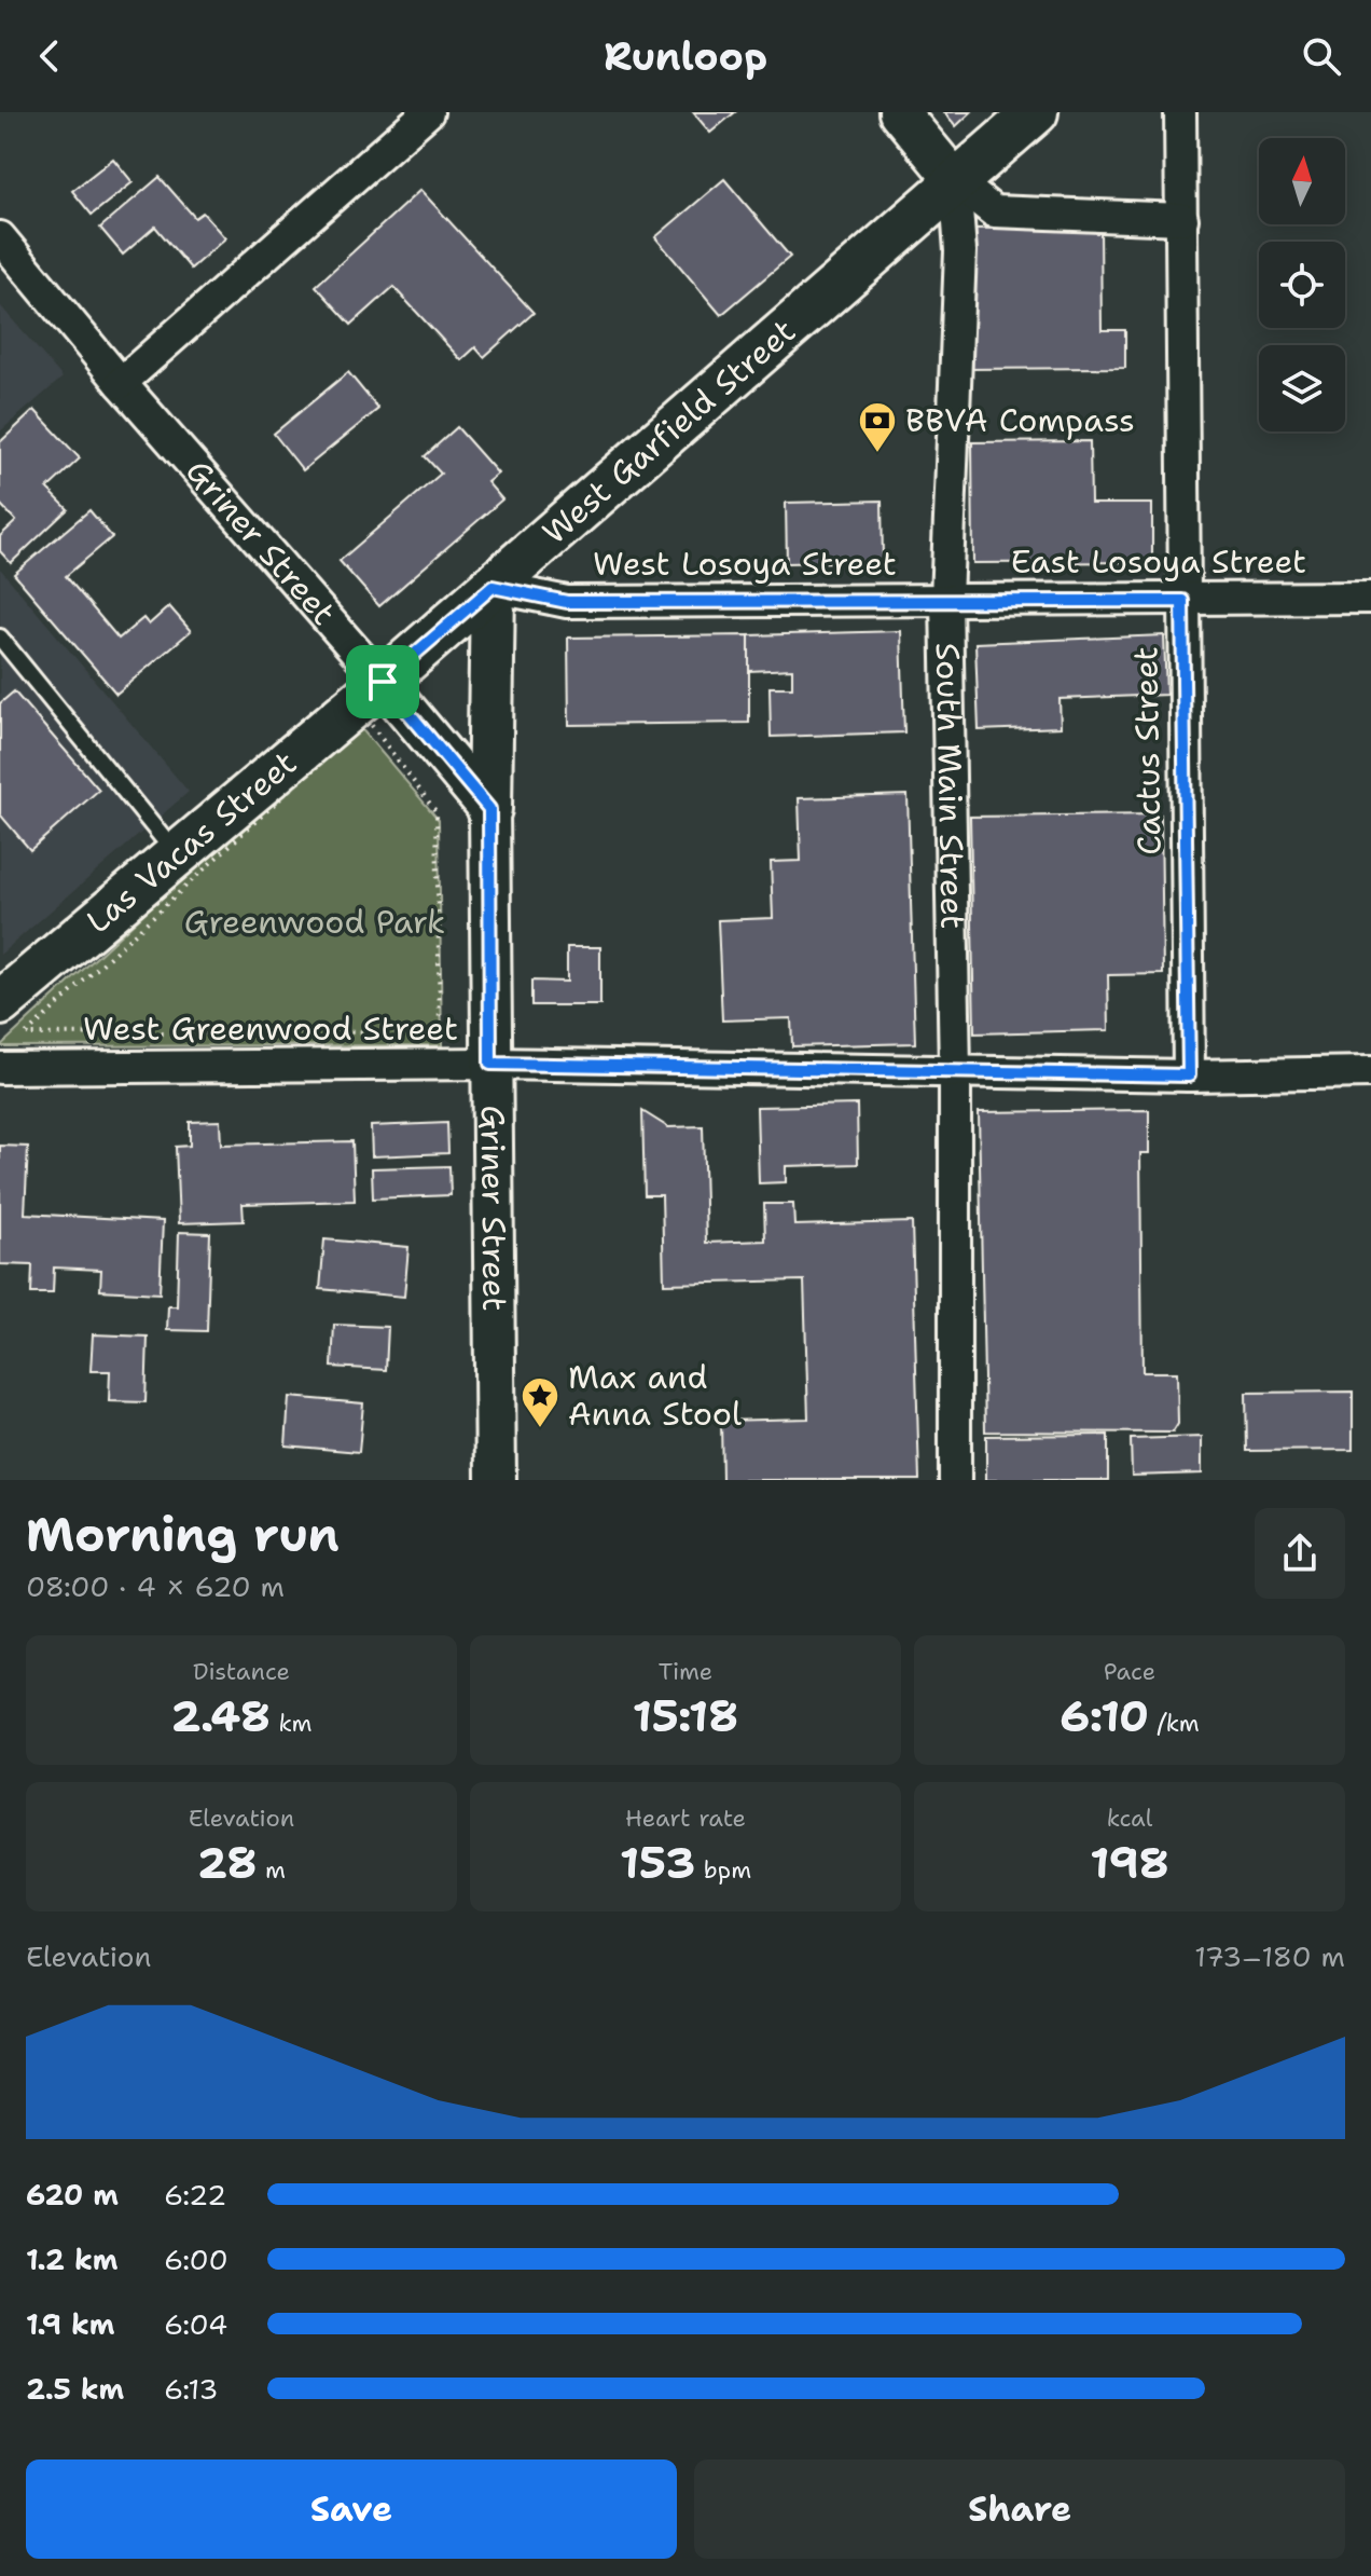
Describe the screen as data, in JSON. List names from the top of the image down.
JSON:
{
  "streets": {
    "main road": ["West Garfield Street", "Las Vacas Street"],
    "street": [
      "Griner Street",
      "East Losoya Street",
      "West Losoya Street",
      "Cactus Street",
      "South Main Street",
      "West Greenwood Street"
    ]
  },
  "crossings": [
    ["West Garfield Street", "Griner Street"],
    ["West Garfield Street", "West Losoya Street"],
    ["West Garfield Street", "South Main Street"],
    ["West Garfield Street", "Las Vacas Street"],
    ["Griner Street", "Las Vacas Street"],
    ["Griner Street", "West Greenwood Street"],
    ["East Losoya Street", "West Losoya Street"],
    ["East Losoya Street", "Cactus Street"],
    ["East Losoya Street", "South Main Street"],
    ["West Losoya Street", "South Main Street"],
    ["Cactus Street", "West Greenwood Street"],
    ["South Main Street", "West Greenwood Street"]
  ],
  "parks": ["Greenwood Park"],
  "places": {
    "bank": ["BBVA Compass"],
    "place": ["Max and Anna Stool"]
  },
  "north": "top",
  "page": {
    "header": "Runloop",
    "heading": ["Morning run", "08:00 · 4 × 620 m"],
    "stats": [
      ["Distance", "2.48 km"],
      ["Time", "15:18"],
      ["Pace", "6:10 /km"],
      ["Elevation", "28 m"],
      ["Heart rate", "153 bpm"],
      ["kcal", "198"]
    ],
    "chart": ["Elevation", "173–180 m"],
    "list": [
      {
        "name": "620 m",
        "note": "6:22"
      },
      {
        "name": "1.2 km",
        "note": "6:00"
      },
      {
        "name": "1.9 km",
        "note": "6:04"
      },
      {
        "name": "2.5 km",
        "note": "6:13"
      }
    ],
    "buttons": ["Save", "Share"]
  }
}
